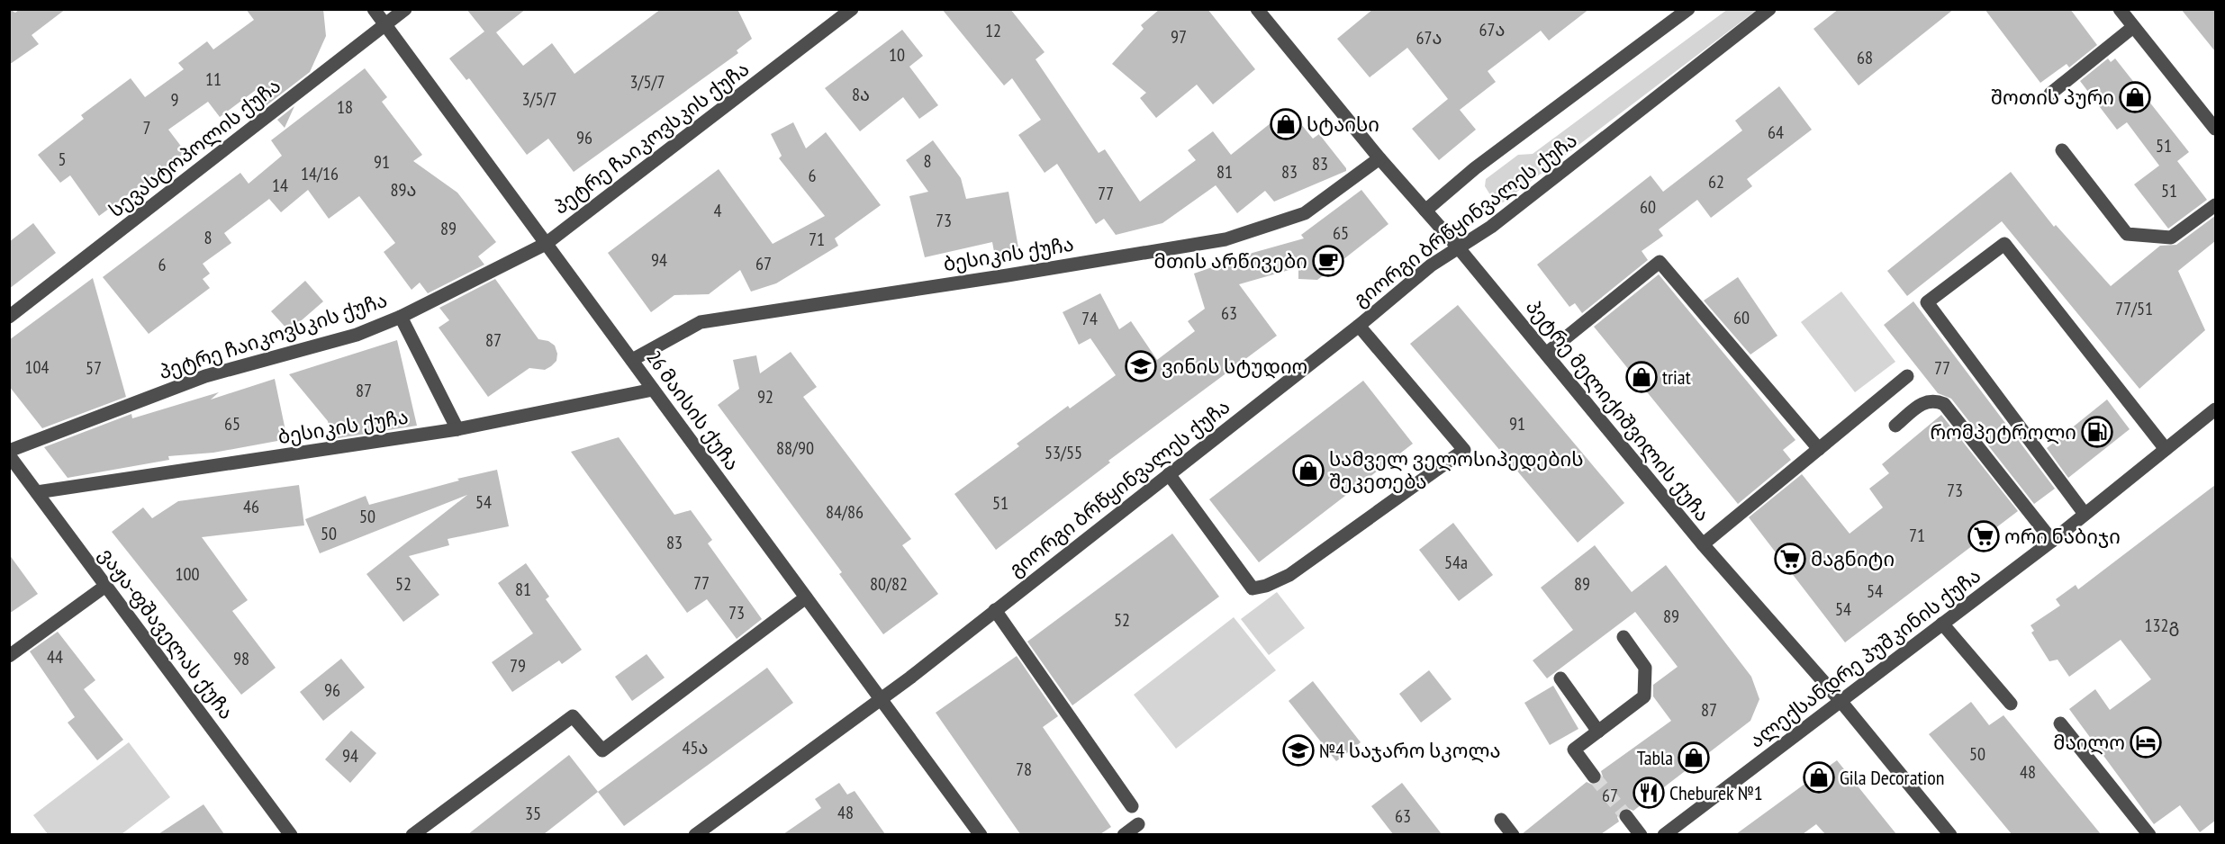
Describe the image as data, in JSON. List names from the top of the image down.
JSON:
{
  "streets": {
    "street": [
      "პეტრე ჩაიკოვსკის ქუჩა",
      "სევასტოპოლის ქუჩა",
      "გიორგი ბრწყინვალეს ქუჩა",
      "ბესიკის ქუჩა",
      "26 მაისის ქუჩა",
      "პეტრე მელიქიშვილის ქუჩა",
      "ვაჟა-ფშაველას ქუჩა",
      "ალექსანდრე პუშკინის ქუჩა"
    ]
  },
  "crossings": [
    ["პეტრე ჩაიკოვსკის ქუჩა", "26 მაისის ქუჩა"],
    ["სევასტოპოლის ქუჩა", "26 მაისის ქუჩა"],
    ["გიორგი ბრწყინვალეს ქუჩა", "26 მაისის ქუჩა"],
    ["გიორგი ბრწყინვალეს ქუჩა", "პეტრე მელიქიშვილის ქუჩა"],
    ["ბესიკის ქუჩა", "26 მაისის ქუჩა"],
    ["ბესიკის ქუჩა", "პეტრე მელიქიშვილის ქუჩა"],
    ["ბესიკის ქუჩა", "ვაჟა-ფშაველას ქუჩა"],
    ["პეტრე მელიქიშვილის ქუჩა", "ალექსანდრე პუშკინის ქუჩა"]
  ],
  "places": {
    "shop": [
      "შოთის პური",
      "სტაისი",
      "triat",
      "სამველ ველოსიპედების შეკეთება",
      "Tabla",
      "Gila Decoration"
    ],
    "cafe": ["მთის არწივები"],
    "school or university": ["ვინის სტუდიო", "№4 საჯარო სკოლა"],
    "fuel station": ["რომპეტროლი"],
    "supermarket": ["ორი ნაბიჯი", "მაგნიტი"],
    "hotel": ["მაილო"],
    "restaurant": ["Cheburek №1"]
  },
  "house_numbers": [
    "67ა",
    "12",
    "97",
    "67ა",
    "10",
    "68",
    "11",
    "3/5/7",
    "8ა",
    "3/5/7",
    "9",
    "18",
    "7",
    "64",
    "96",
    "51",
    "5",
    "8",
    "91",
    "83",
    "81",
    "83",
    "14/16",
    "6",
    "62",
    "14",
    "89ა",
    "51",
    "77",
    "60",
    "4",
    "73",
    "89",
    "65",
    "8",
    "71",
    "94",
    "67",
    "6",
    "77/51",
    "63",
    "60",
    "74",
    "87",
    "104",
    "57",
    "77",
    "87",
    "92",
    "65",
    "91",
    "88/90",
    "53/55",
    "73",
    "54",
    "51",
    "46",
    "84/86",
    "50",
    "50",
    "71",
    "83",
    "54a",
    "100",
    "77",
    "52",
    "80/82",
    "89",
    "81",
    "54",
    "54",
    "73",
    "89",
    "52",
    "132გ",
    "44",
    "98",
    "79",
    "96",
    "87",
    "45ა",
    "50",
    "94",
    "78",
    "48",
    "67",
    "48",
    "35",
    "63"
  ]
}
